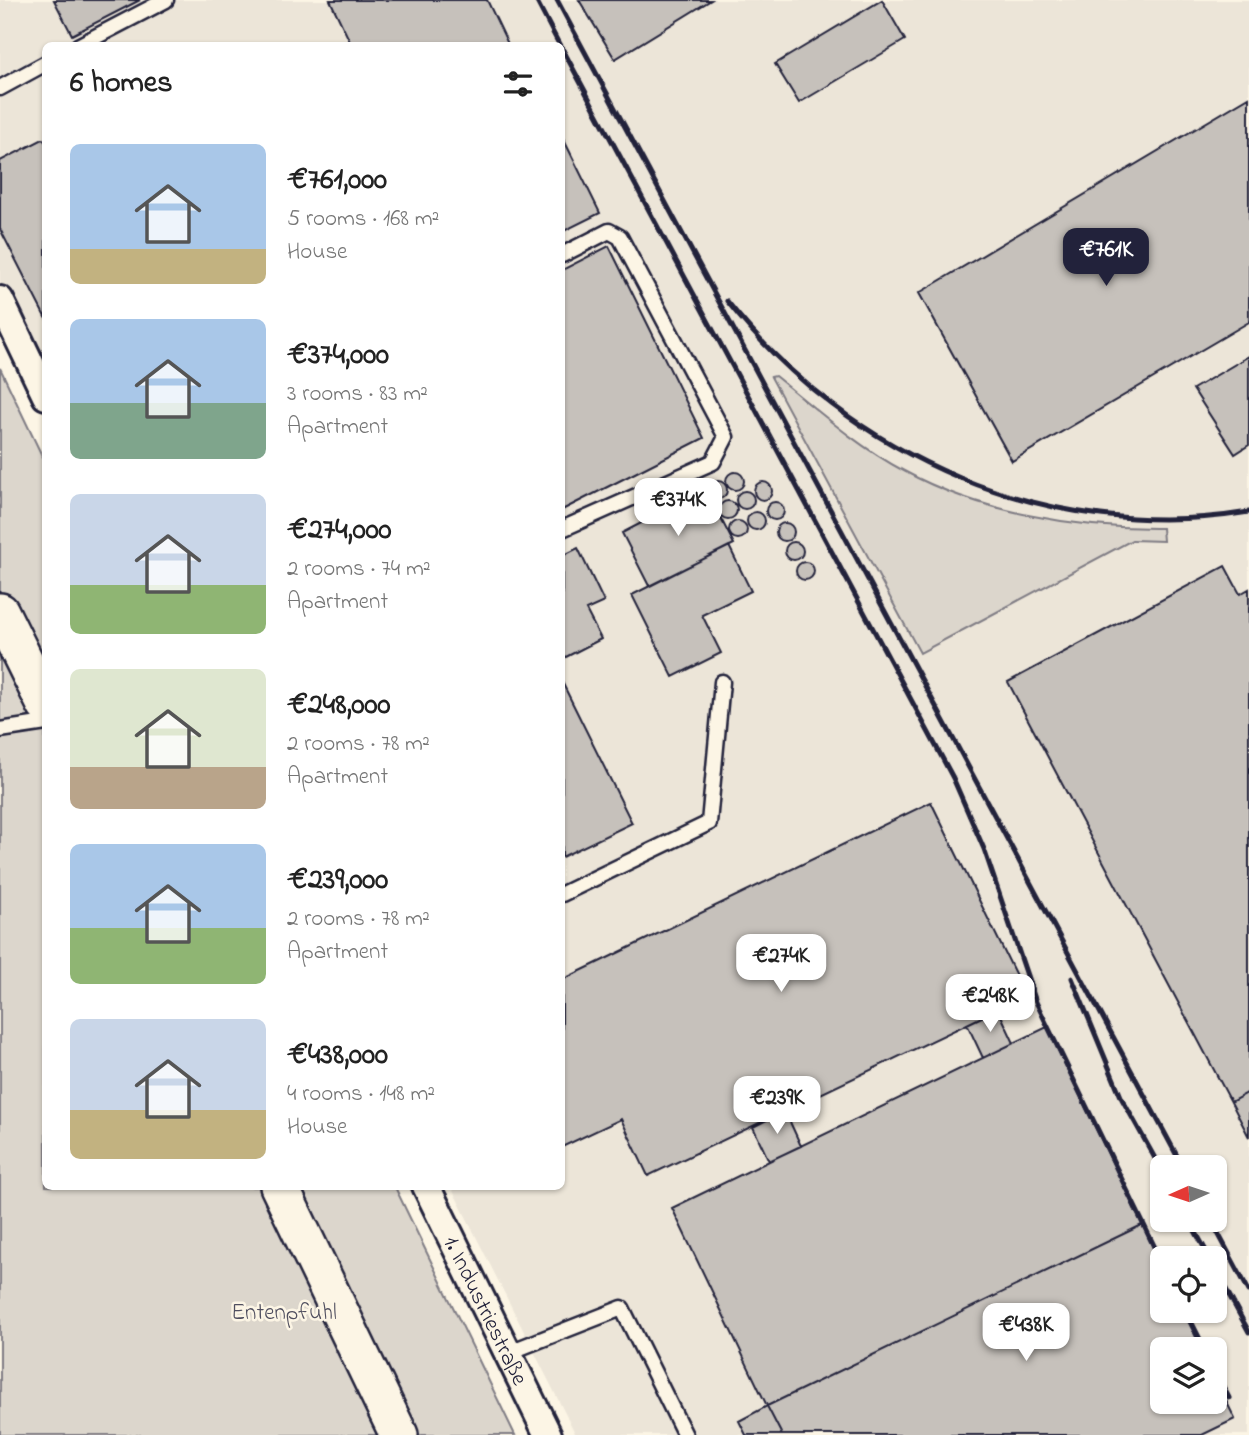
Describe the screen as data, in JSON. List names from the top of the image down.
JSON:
{
  "streets": {
    "street": ["1. Industriestraße"]
  },
  "parks": ["Entenpfuhl"],
  "north": "left",
  "page": {
    "heading": "6 homes",
    "list": [
      {
        "name": "€761,000",
        "note": "5 rooms · 168 m² · House"
      },
      {
        "name": "€374,000",
        "note": "3 rooms · 83 m² · Apartment"
      },
      {
        "name": "€274,000",
        "note": "2 rooms · 74 m² · Apartment"
      },
      {
        "name": "€248,000",
        "note": "2 rooms · 78 m² · Apartment"
      },
      {
        "name": "€239,000",
        "note": "2 rooms · 78 m² · Apartment"
      },
      {
        "name": "€438,000",
        "note": "4 rooms · 148 m² · House"
      }
    ],
    "price": [
      "€761K",
      "€374K",
      "€274K",
      "€248K",
      "€239K",
      "€438K"
    ]
  }
}
